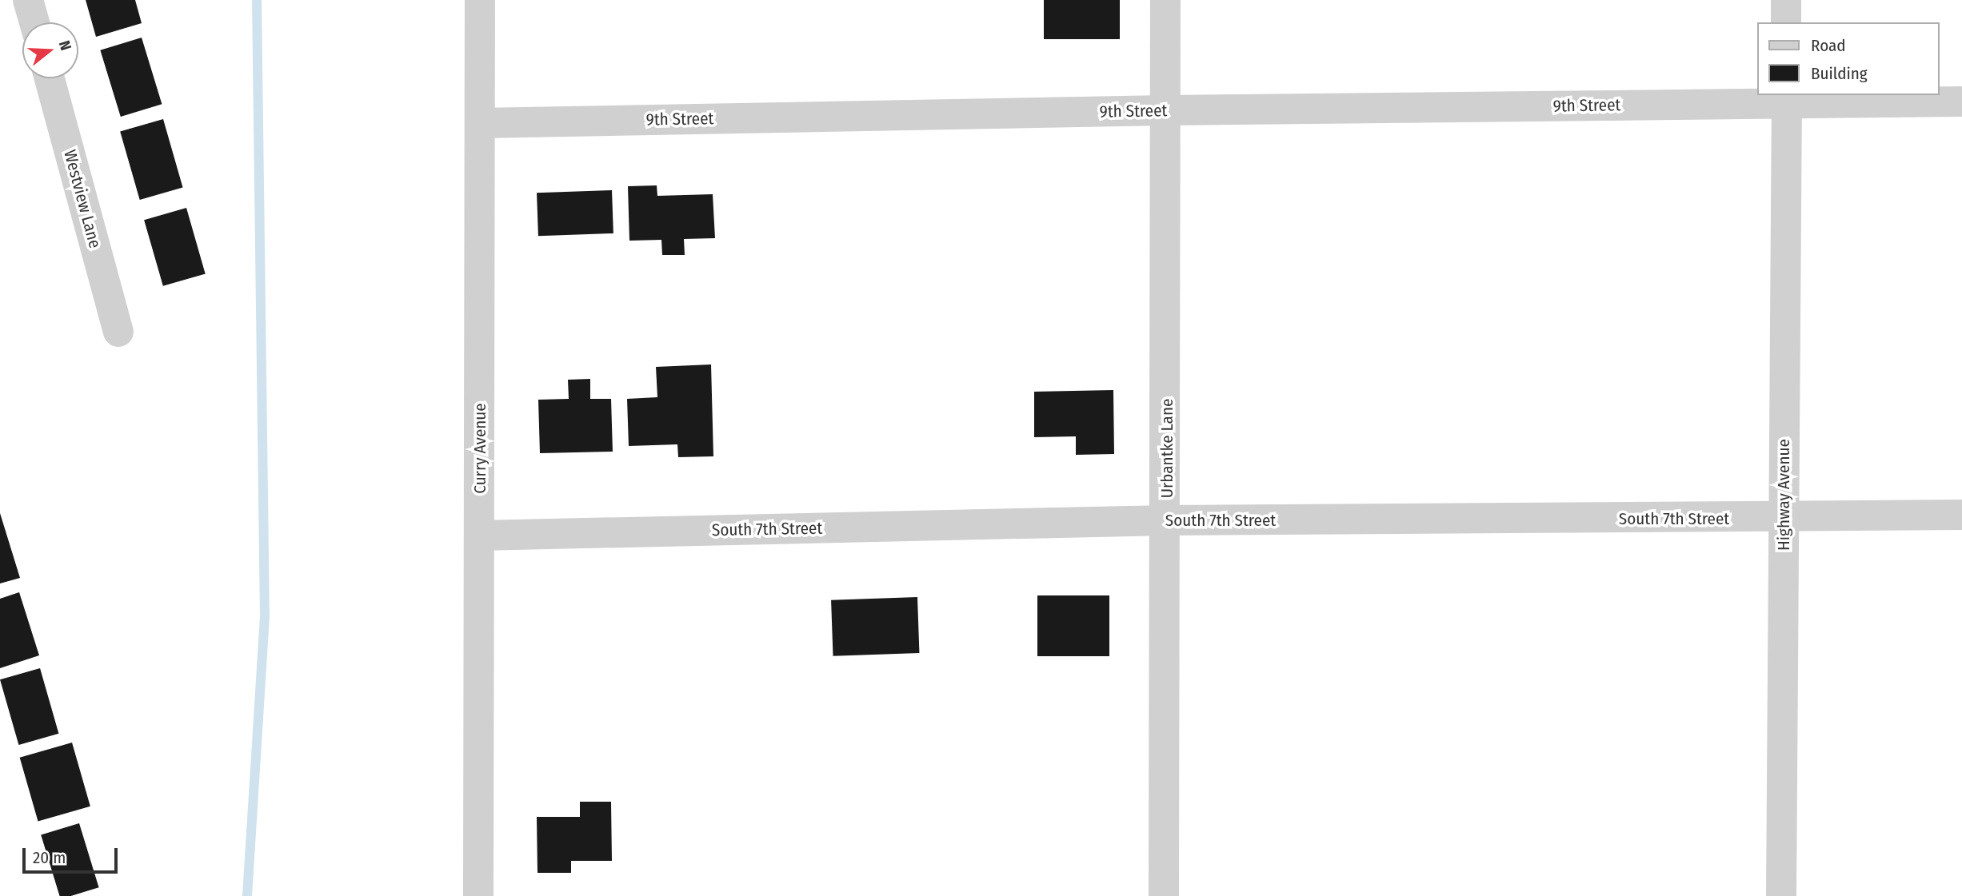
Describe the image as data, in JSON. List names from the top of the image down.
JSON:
{
  "streets": {
    "street": [
      "9th Street",
      "Westview Lane",
      "Curry Avenue",
      "Urbantke Lane",
      "Highway Avenue",
      "South 7th Street"
    ]
  },
  "crossings": [
    ["9th Street", "Curry Avenue"],
    ["9th Street", "Urbantke Lane"],
    ["9th Street", "Highway Avenue"],
    ["Curry Avenue", "South 7th Street"],
    ["Urbantke Lane", "South 7th Street"],
    ["Highway Avenue", "South 7th Street"]
  ],
  "legend": ["Road", "Building"],
  "scale_bar": "20 m",
  "north": "right"
}
